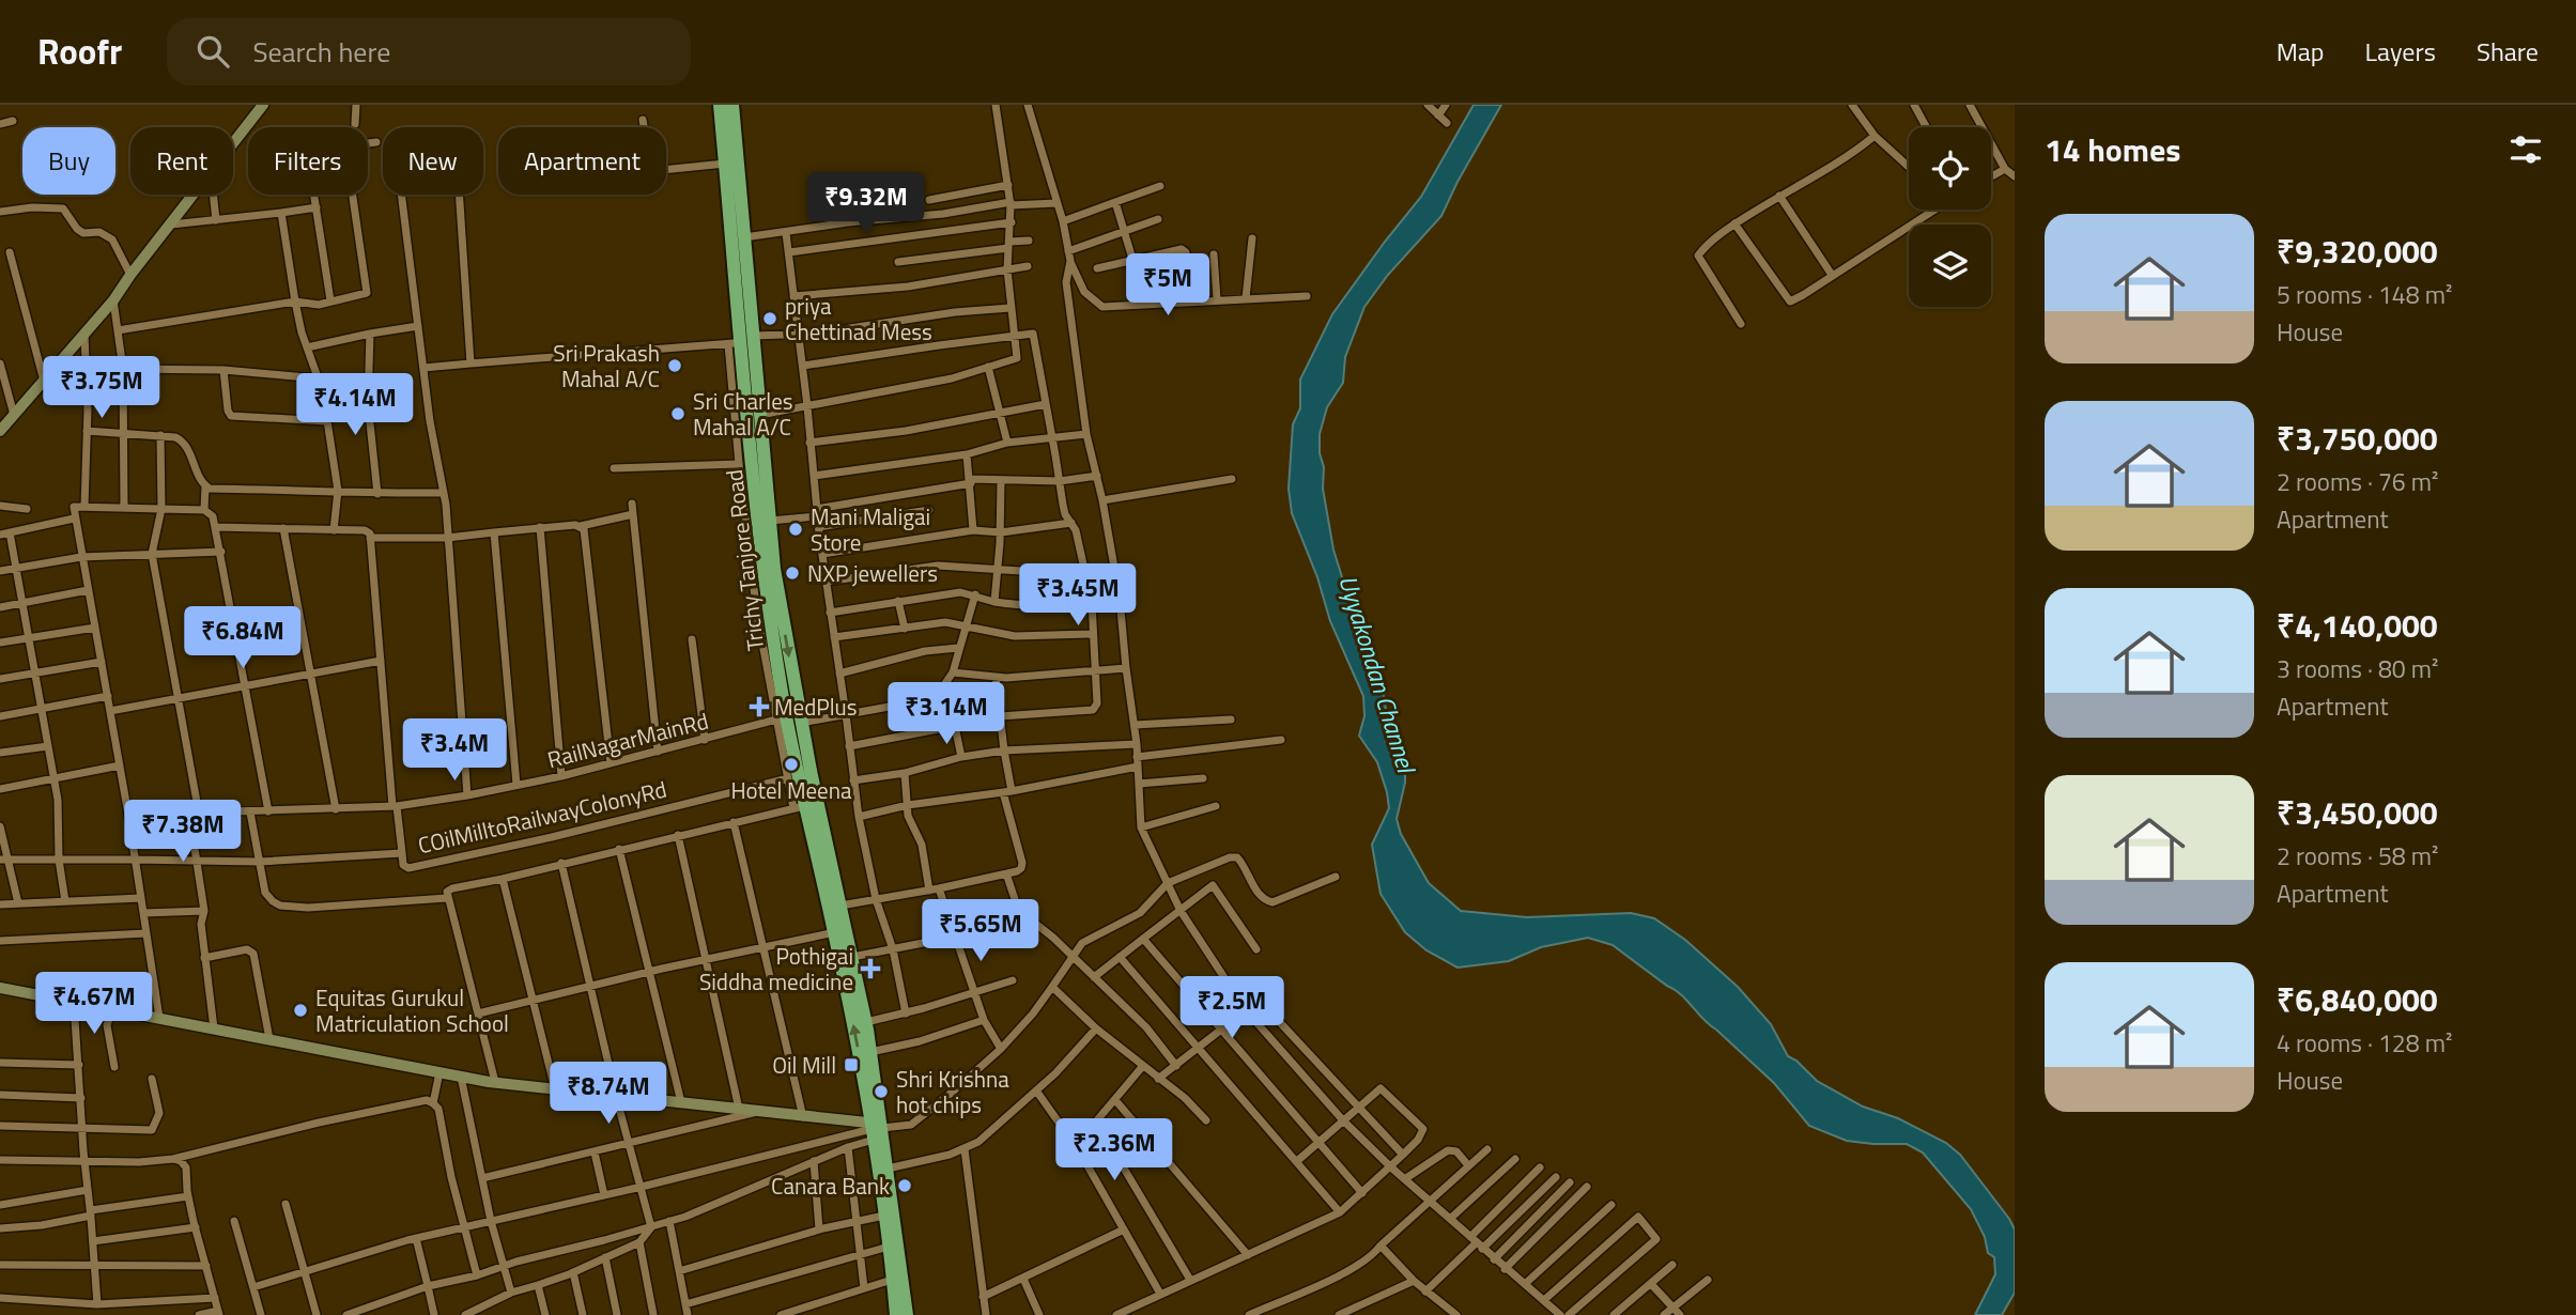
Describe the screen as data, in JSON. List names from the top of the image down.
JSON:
{
  "streets": {
    "highway": ["Trichy Tanjore Road"],
    "street": ["RailNagarMainRd", "COilMilltoRailwayColonyRd"]
  },
  "water": ["Uyyakondan Channel"],
  "places": {
    "other": [
      "priya Chettinad Mess",
      "Sri Prakash Mahal A/C",
      "Sri Charles Mahal A/C",
      "Mani Maligai Store",
      "NXP jewellers",
      "Hotel Meena",
      "Equitas Gurukul Matriculation School",
      "Shri Krishna hot chips",
      "Canara Bank"
    ],
    "health": ["MedPlus", "Pothigai Siddha medicine"],
    "transit": ["Oil Mill"]
  },
  "page": {
    "header": "Roofr",
    "search": "Search here",
    "nav": ["Map", "Layers", "Share"],
    "heading": "14 homes",
    "chip": [
      "Buy",
      "Rent",
      "Filters",
      "New",
      "Apartment"
    ],
    "price": [
      "₹9.32M",
      "₹5M",
      "₹3.75M",
      "₹4.14M",
      "₹3.45M",
      "₹6.84M",
      "₹3.14M",
      "₹3.4M",
      "₹7.38M",
      "₹5.65M",
      "₹4.67M",
      "₹2.5M",
      "₹8.74M",
      "₹2.36M"
    ],
    "list": [
      {
        "name": "₹9,320,000",
        "note": "5 rooms · 148 m² · House"
      },
      {
        "name": "₹3,750,000",
        "note": "2 rooms · 76 m² · Apartment"
      },
      {
        "name": "₹4,140,000",
        "note": "3 rooms · 80 m² · Apartment"
      },
      {
        "name": "₹3,450,000",
        "note": "2 rooms · 58 m² · Apartment"
      },
      {
        "name": "₹6,840,000",
        "note": "4 rooms · 128 m² · House"
      }
    ]
  }
}
